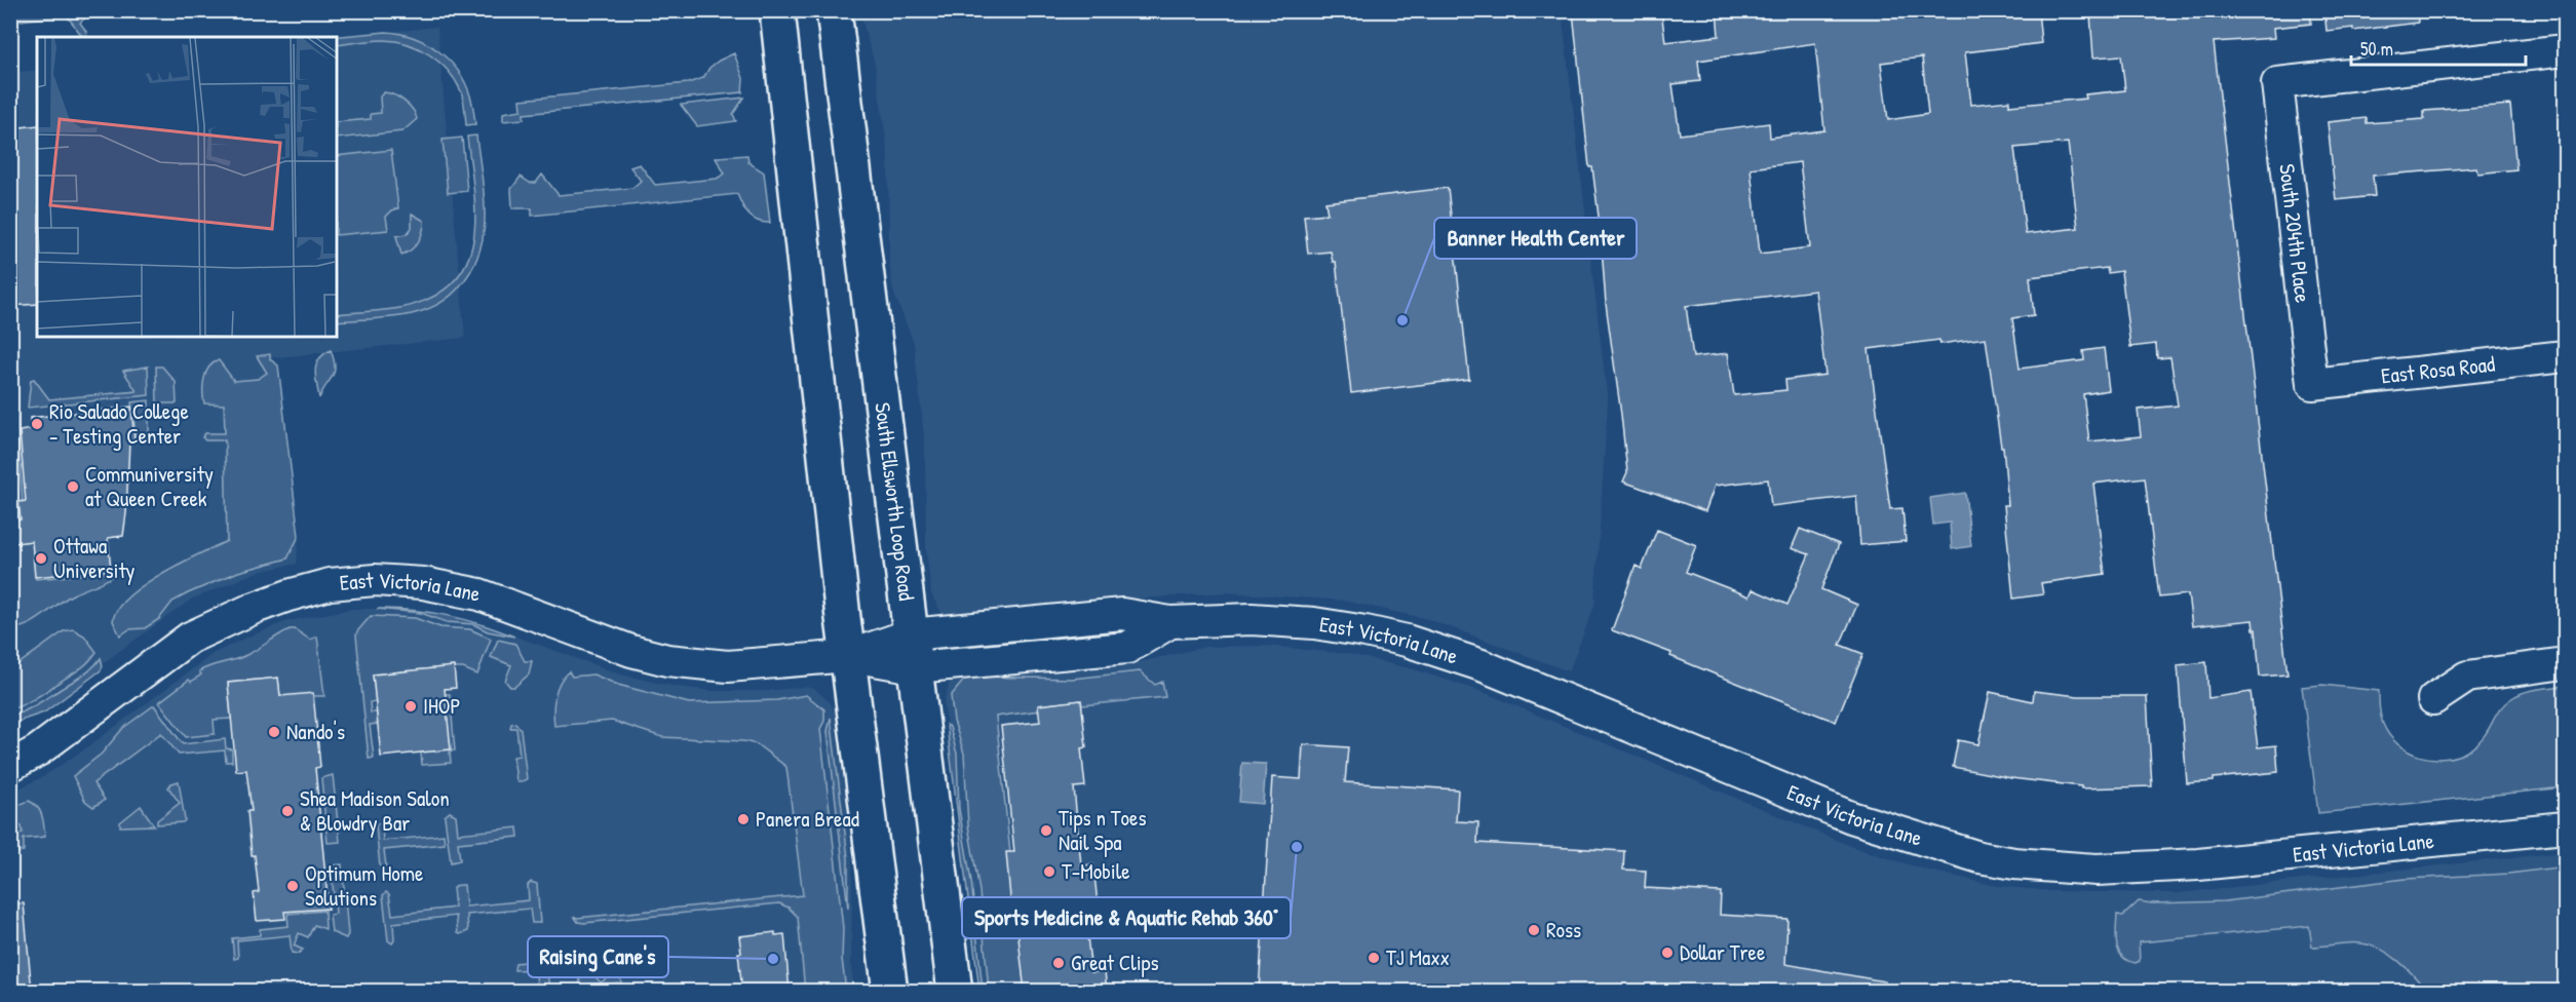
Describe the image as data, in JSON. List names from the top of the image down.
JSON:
{
  "streets": {
    "main road": ["South Ellsworth Loop Road"],
    "street": ["South 204th Place", "East Rosa Road", "East Victoria Lane"]
  },
  "crossings": [
    ["South 204th Place", "East Rosa Road"],
    ["South Ellsworth Loop Road", "East Victoria Lane"]
  ],
  "places": [
    "Banner Health Center",
    "Rio Salado College - Testing Center",
    "Communiversity at Queen Creek",
    "Ottawa University",
    "IHOP",
    "Nando's",
    "Shea Madison Salon & Blowdry Bar",
    "Panera Bread",
    "Tips n Toes Nail Spa",
    "Sports Medicine & Aquatic Rehab 360°",
    "T-Mobile",
    "Optimum Home Solutions",
    "Ross",
    "Dollar Tree",
    "TJ Maxx",
    "Raising Cane's",
    "Great Clips"
  ],
  "scale_bar": "50 m"
}
